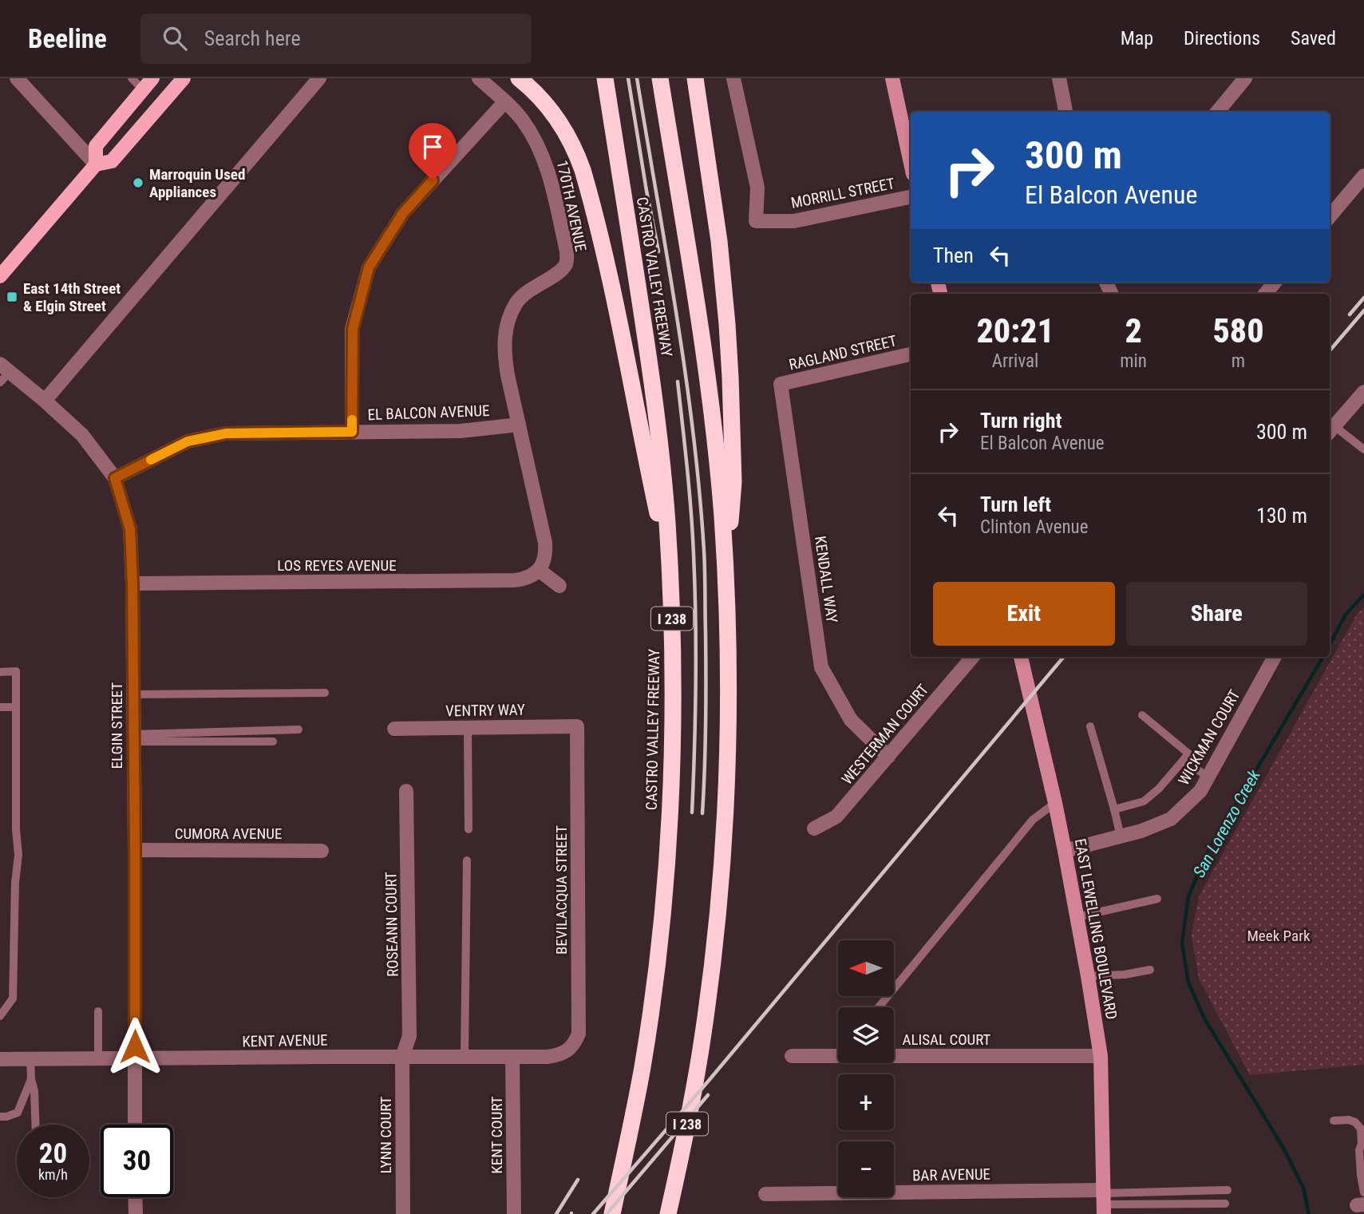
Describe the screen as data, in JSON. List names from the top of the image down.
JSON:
{
  "streets": {
    "highway": ["CASTRO VALLEY FREEWAY", "I 238"],
    "main road": ["EAST LEWELLING BOULEVARD"],
    "street": [
      "MORRILL STREET",
      "170TH AVENUE",
      "RAGLAND STREET",
      "EL BALCON AVENUE",
      "LOS REYES AVENUE",
      "KENDALL WAY",
      "VENTRY WAY",
      "ELGIN STREET",
      "WESTERMAN COURT",
      "WICKMAN COURT",
      "CUMORA AVENUE",
      "BEVILACQUA STREET",
      "ROSEANN COURT",
      "ALISAL COURT",
      "KENT AVENUE",
      "LYNN COURT",
      "KENT COURT",
      "BAR AVENUE"
    ]
  },
  "crossings": [
    ["170TH AVENUE", "EL BALCON AVENUE"],
    ["RAGLAND STREET", "KENDALL WAY"],
    ["EL BALCON AVENUE", "ELGIN STREET"],
    ["LOS REYES AVENUE", "ELGIN STREET"],
    ["KENDALL WAY", "WESTERMAN COURT"],
    ["VENTRY WAY", "BEVILACQUA STREET"],
    ["ELGIN STREET", "CUMORA AVENUE"],
    ["ELGIN STREET", "KENT AVENUE"],
    ["WICKMAN COURT", "EAST LEWELLING BOULEVARD"],
    ["BEVILACQUA STREET", "KENT AVENUE"],
    ["ROSEANN COURT", "KENT AVENUE"],
    ["ROSEANN COURT", "LYNN COURT"],
    ["EAST LEWELLING BOULEVARD", "ALISAL COURT"],
    ["EAST LEWELLING BOULEVARD", "BAR AVENUE"],
    ["KENT AVENUE", "LYNN COURT"],
    ["KENT AVENUE", "KENT COURT"]
  ],
  "water": ["San Lorenzo Creek"],
  "parks": ["Meek Park"],
  "places": {
    "other": ["Marroquin Used Appliances"],
    "transit": ["East 14th Street & Elgin Street"]
  },
  "north": "left",
  "page": {
    "header": "Beeline",
    "search": "Search here",
    "nav": ["Map", "Directions", "Saved"],
    "turn": ["300 m", "El Balcon Avenue"],
    "then": "Then",
    "eta": [
      "20:21",
      "Arrival",
      "2",
      "min",
      "580",
      "m"
    ],
    "list": [
      {
        "name": "Turn right",
        "note": "El Balcon Avenue",
        "value": "300 m"
      },
      {
        "name": "Turn left",
        "note": "Clinton Avenue",
        "value": "130 m"
      }
    ],
    "buttons": ["Exit", "Share"],
    "map_buttons": ["+", "−"],
    "speed": "20 km/h",
    "limit": "30"
  }
}
